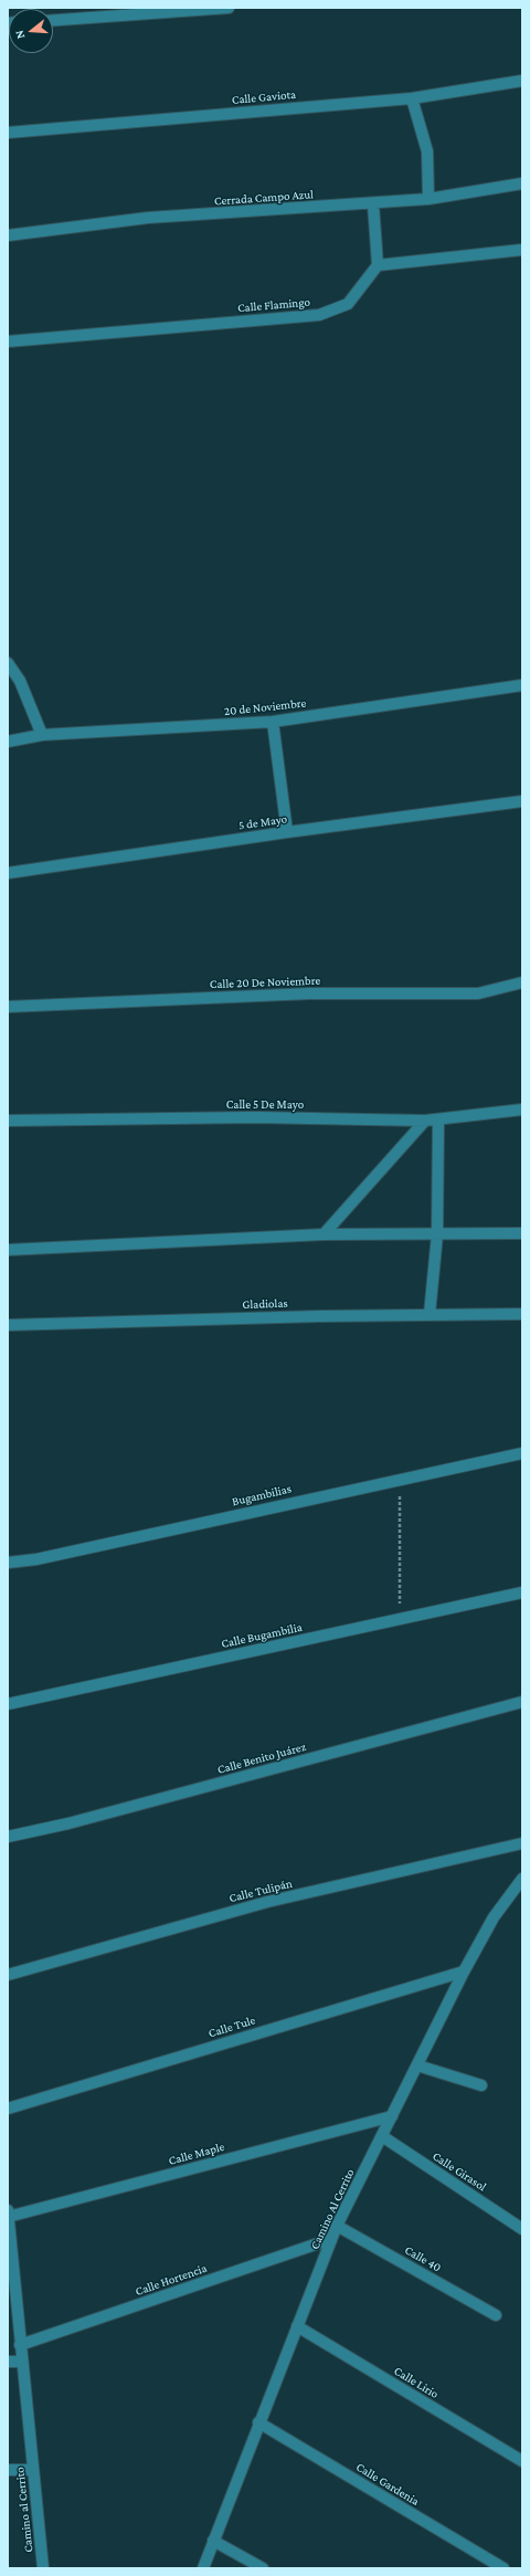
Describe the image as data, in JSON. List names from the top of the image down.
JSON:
{
  "streets": {
    "street": [
      "Calle Gaviota",
      "Cerrada Campo Azul",
      "Calle Flamingo",
      "20 de Noviembre",
      "5 de Mayo",
      "Calle 20 De Noviembre",
      "Calle 5 De Mayo",
      "Gladiolas",
      "Bugambilias",
      "Calle Bugambilia",
      "Calle Benito Juárez",
      "Calle Tulipán",
      "Calle Tule",
      "Calle Maple",
      "Calle Girasol",
      "Camino Al Cerrito",
      "Calle 40",
      "Calle Hortencia",
      "Calle Lirio",
      "Calle Gardenia",
      "Camino al Cerrito"
    ]
  },
  "crossings": [
    ["Calle Tule", "Camino Al Cerrito"],
    ["Calle Maple", "Camino Al Cerrito"],
    ["Calle Maple", "Camino al Cerrito"],
    ["Calle Girasol", "Camino Al Cerrito"],
    ["Camino Al Cerrito", "Calle 40"],
    ["Camino Al Cerrito", "Calle Hortencia"],
    ["Camino Al Cerrito", "Calle Lirio"],
    ["Camino Al Cerrito", "Calle Gardenia"],
    ["Calle Hortencia", "Camino al Cerrito"]
  ],
  "north": "left"
}
